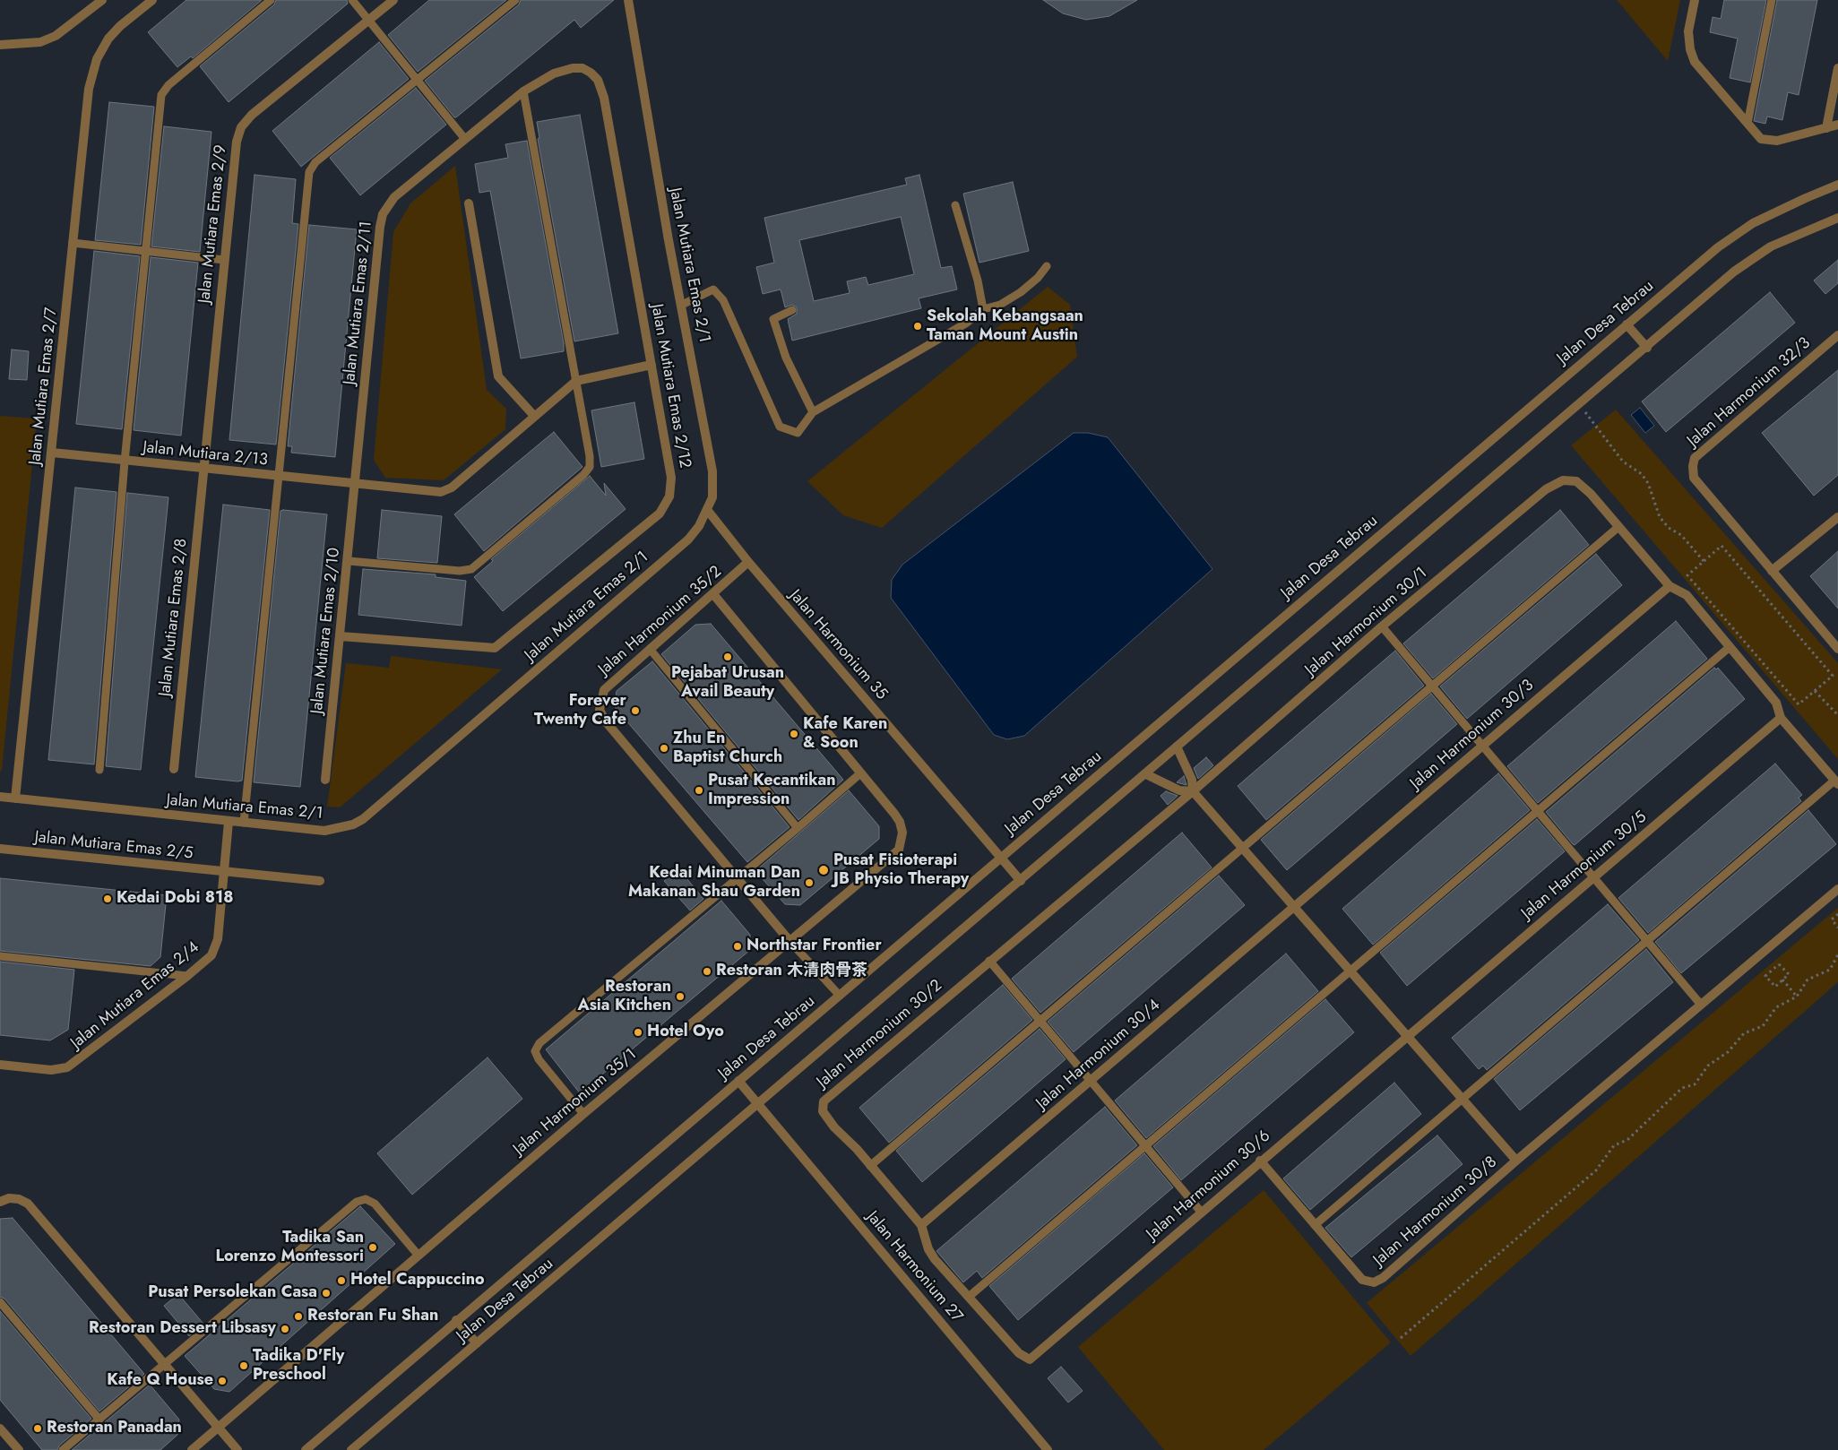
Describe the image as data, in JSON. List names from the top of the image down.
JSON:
{
  "streets": {
    "street": [
      "Jalan Mutiara Emas 2/9",
      "Jalan Mutiara Emas 2/1",
      "Jalan Mutiara Emas 2/11",
      "Jalan Desa Tebrau",
      "Jalan Mutiara Emas 2/7",
      "Jalan Mutiara Emas 2/12",
      "Jalan Harmonium 32/3",
      "Jalan Mutiara 2/13",
      "Jalan Mutiara Emas 2/8",
      "Jalan Harmonium 35/2",
      "Jalan Harmonium 30/1",
      "Jalan Mutiara Emas 2/10",
      "Jalan Harmonium 35",
      "Jalan Harmonium 30/3",
      "Jalan Mutiara Emas 2/5",
      "Jalan Harmonium 30/5",
      "Jalan Mutiara Emas 2/4",
      "Jalan Harmonium 30/2",
      "Jalan Harmonium 30/4",
      "Jalan Harmonium 35/1",
      "Jalan Harmonium 30/6",
      "Jalan Harmonium 30/8",
      "Jalan Harmonium 27"
    ]
  },
  "crossings": [
    ["Jalan Mutiara Emas 2/9", "Jalan Mutiara 2/13"],
    ["Jalan Mutiara Emas 2/9", "Jalan Mutiara Emas 2/8"],
    ["Jalan Mutiara Emas 2/1", "Jalan Mutiara Emas 2/7"],
    ["Jalan Mutiara Emas 2/1", "Jalan Harmonium 35"],
    ["Jalan Mutiara Emas 2/1", "Jalan Mutiara Emas 2/4"],
    ["Jalan Mutiara Emas 2/11", "Jalan Mutiara Emas 2/12"],
    ["Jalan Mutiara Emas 2/11", "Jalan Mutiara 2/13"],
    ["Jalan Mutiara Emas 2/11", "Jalan Mutiara Emas 2/10"],
    ["Jalan Desa Tebrau", "Jalan Harmonium 35/2"],
    ["Jalan Desa Tebrau", "Jalan Harmonium 35"],
    ["Jalan Desa Tebrau", "Jalan Harmonium 27"],
    ["Jalan Mutiara Emas 2/7", "Jalan Mutiara 2/13"],
    ["Jalan Mutiara Emas 2/12", "Jalan Mutiara Emas 2/10"],
    ["Jalan Mutiara 2/13", "Jalan Mutiara Emas 2/8"],
    ["Jalan Mutiara 2/13", "Jalan Mutiara Emas 2/10"],
    ["Jalan Harmonium 35/2", "Jalan Harmonium 35"],
    ["Jalan Harmonium 35/2", "Jalan Harmonium 35/1"],
    ["Jalan Harmonium 30/1", "Jalan Harmonium 30/2"],
    ["Jalan Harmonium 30/3", "Jalan Harmonium 30/4"],
    ["Jalan Mutiara Emas 2/5", "Jalan Mutiara Emas 2/4"],
    ["Jalan Harmonium 30/5", "Jalan Harmonium 30/6"],
    ["Jalan Harmonium 30/2", "Jalan Harmonium 30/4"],
    ["Jalan Harmonium 30/2", "Jalan Harmonium 30/6"]
  ],
  "places": [
    "Sekolah Kebangsaan Taman Mount Austin",
    "Pejabat Urusan Avail Beauty",
    "Forever Twenty Cafe",
    "Kafe Karen & Soon",
    "Zhu En Baptist Church",
    "Pusat Kecantikan Impression",
    "Pusat Fisioterapi JB Physio Therapy",
    "Kedai Minuman Dan Makanan Shau Garden",
    "Kedai Dobi 818",
    "Northstar Frontier",
    "Restoran 木清肉骨茶",
    "Restoran Asia Kitchen",
    "Hotel Oyo",
    "Tadika San Lorenzo Montessori",
    "Hotel Cappuccino",
    "Pusat Persolekan Casa",
    "Restoran Fu Shan",
    "Restoran Dessert Libsasy",
    "Tadika D'Fly Preschool",
    "Kafe Q House",
    "Restoran Panadan"
  ]
}
